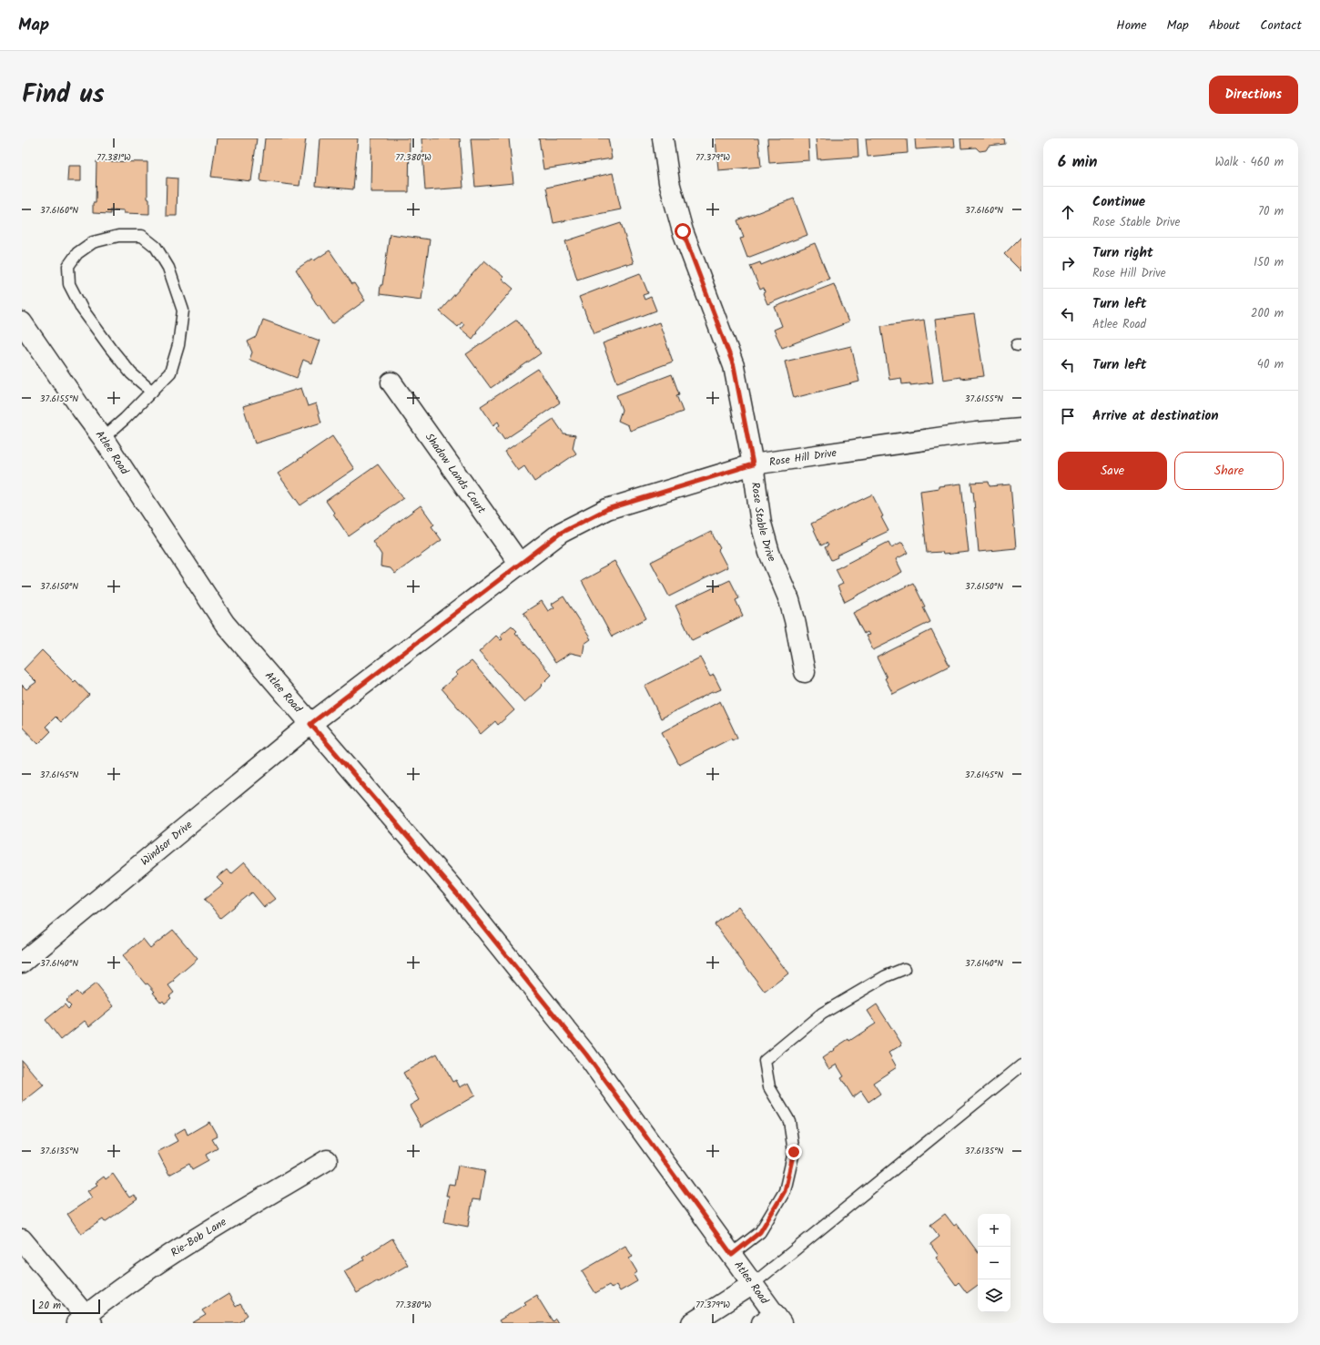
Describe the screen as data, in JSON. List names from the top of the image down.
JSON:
{
  "streets": {
    "street": [
      "Atlee Road",
      "Rose Hill Drive",
      "Shadow Lands Court",
      "Rose Stable Drive",
      "Windsor Drive",
      "Rie-Bob Lane"
    ]
  },
  "crossings": [
    ["Atlee Road", "Rose Hill Drive"],
    ["Atlee Road", "Windsor Drive"],
    ["Rose Hill Drive", "Shadow Lands Court"],
    ["Rose Hill Drive", "Rose Stable Drive"],
    ["Rose Hill Drive", "Windsor Drive"]
  ],
  "scale_bar": "20 m",
  "page": {
    "header": "Map",
    "nav": [
      "Home",
      "Map",
      "About",
      "Contact"
    ],
    "title": "Find us",
    "buttons": [
      "Directions",
      ["Save", "Share"]
    ],
    "heading": ["6 min", "Walk · 460 m"],
    "list": [
      ["Continue", "Rose Stable Drive", "70 m"],
      ["Turn right", "Rose Hill Drive", "150 m"],
      ["Turn left", "Atlee Road", "200 m"],
      ["Turn left", "40 m"],
      "Arrive at destination"
    ],
    "map_buttons": ["+", "−"],
    "scale": "20 m"
  },
  "coordinates": [
    "77.381°W",
    "77.380°W",
    "77.379°W",
    "37.6160°N",
    "37.6155°N",
    "37.6150°N",
    "37.6145°N",
    "37.6140°N",
    "37.6135°N"
  ]
}
